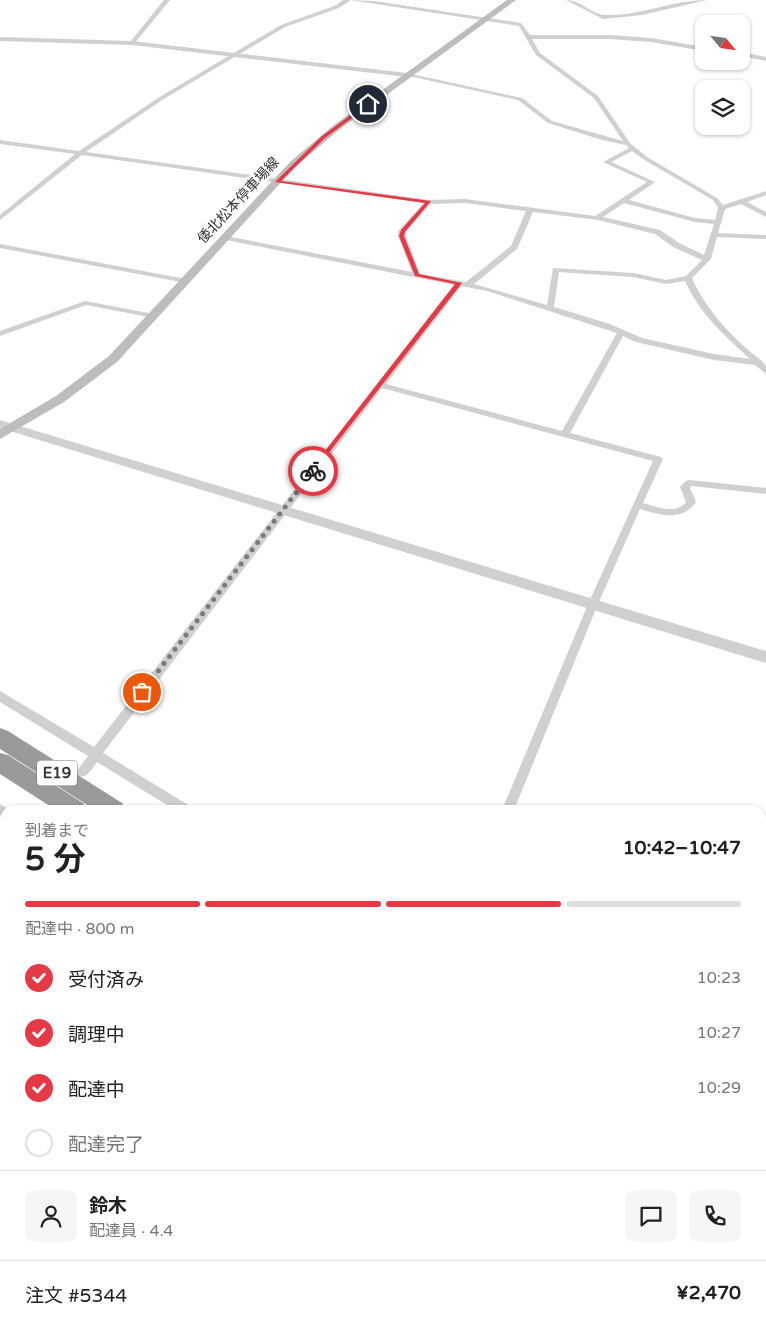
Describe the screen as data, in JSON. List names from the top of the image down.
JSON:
{
  "streets": {
    "highway": ["E19"],
    "main road": ["倭北松本停車場線"]
  },
  "north": "bottom right",
  "page": {
    "heading": ["5 分", "到着まで", "10:42–10:47"],
    "panel": [
      "鈴木",
      "配達員 · 4.4",
      "注文 #5344",
      "¥2,470"
    ],
    "bar": "配達中 · 800 m",
    "list": [
      ["受付済み", "10:23"],
      ["調理中", "10:27"],
      ["配達中", "10:29"],
      "配達完了"
    ]
  }
}
